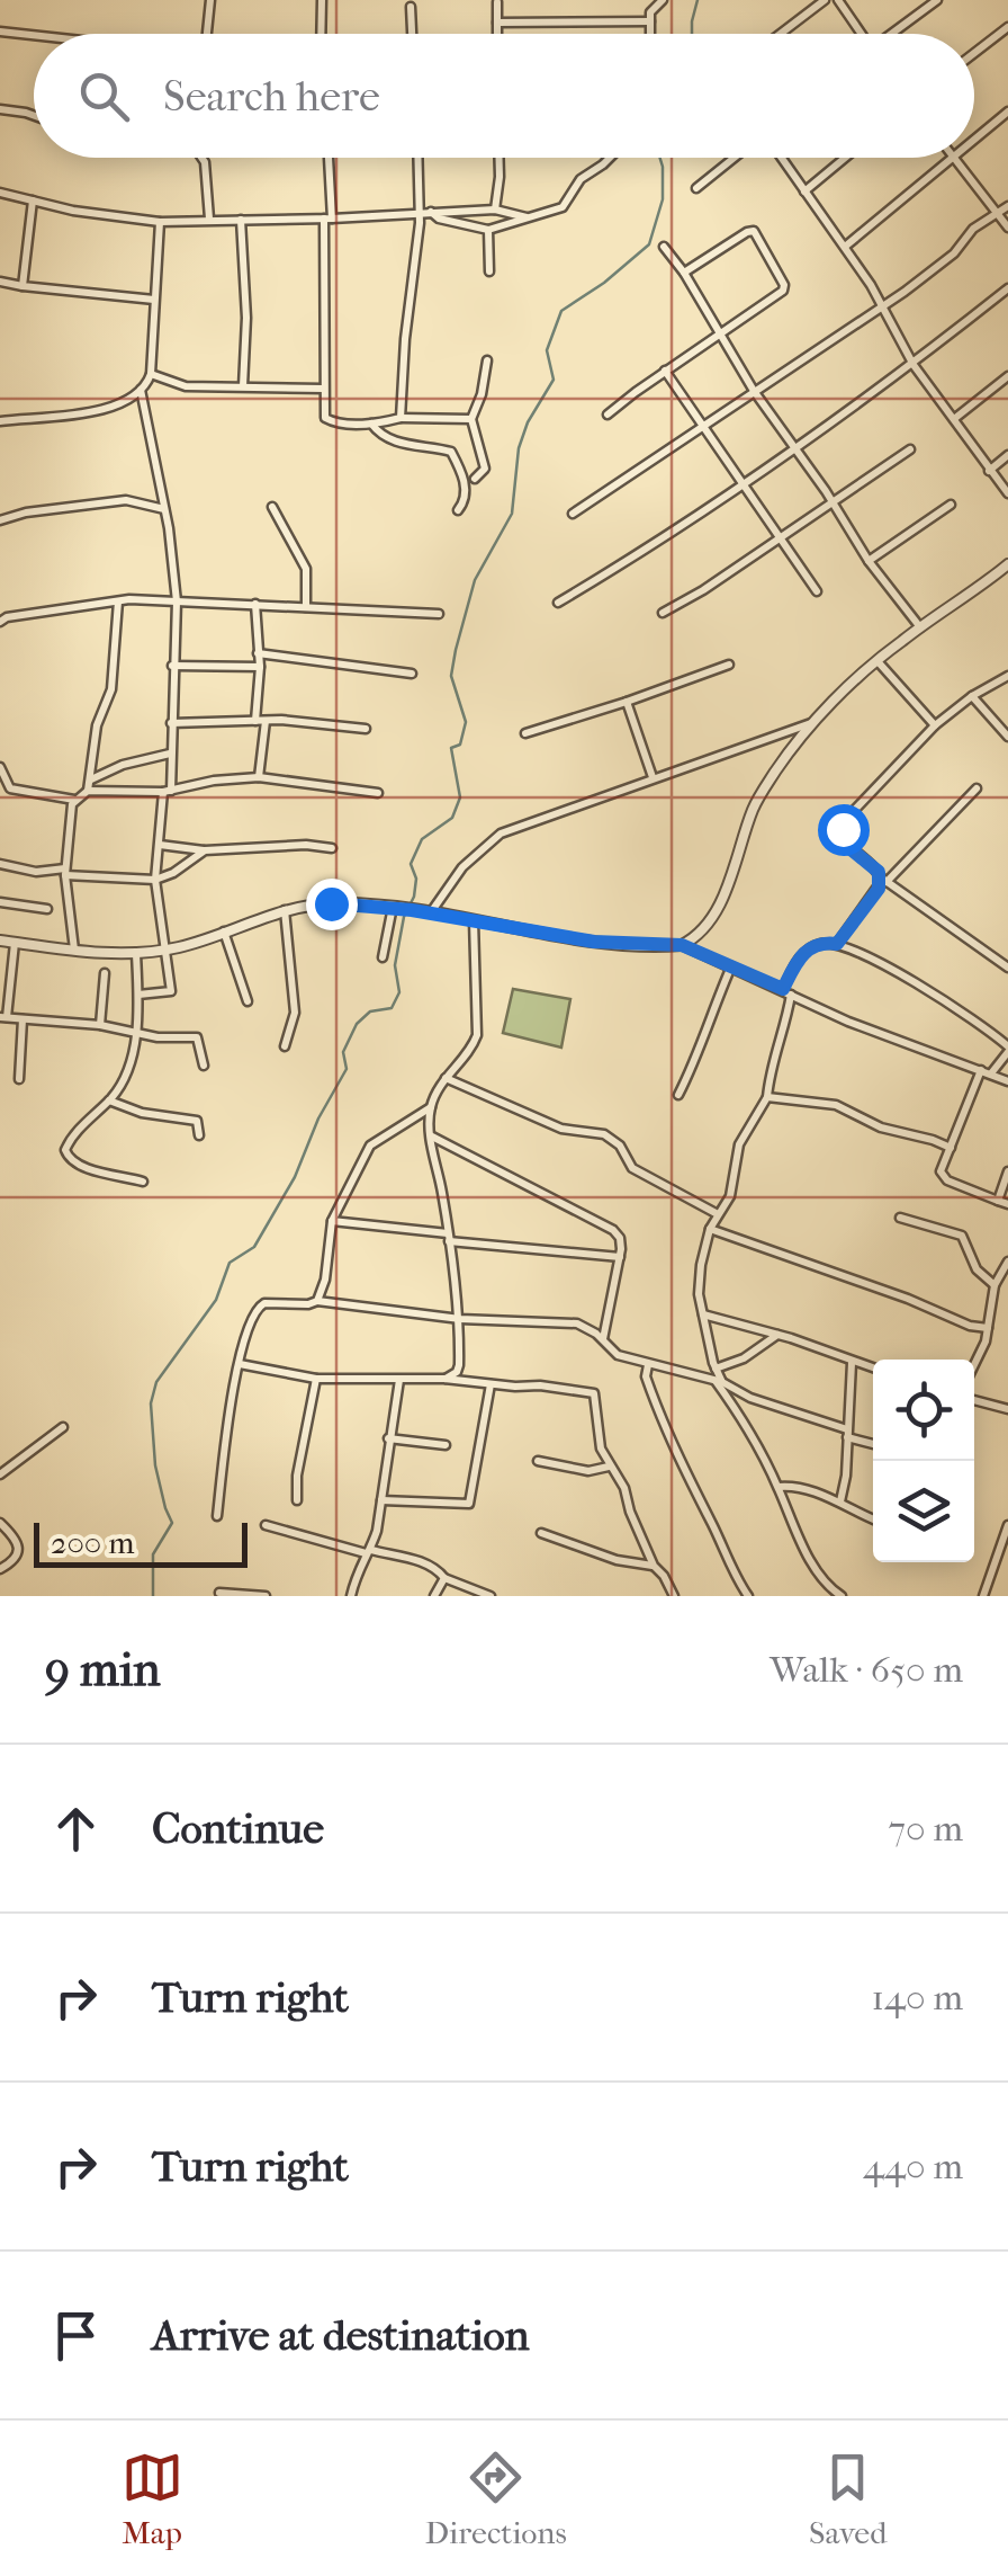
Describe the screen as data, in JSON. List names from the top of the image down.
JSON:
{
  "scale_bar": "200 m",
  "page": {
    "search": "Search here",
    "scale": "200 m",
    "heading": ["9 min", "Walk · 650 m"],
    "list": [
      ["Continue", "70 m"],
      ["Turn right", "140 m"],
      ["Turn right", "440 m"],
      "Arrive at destination"
    ],
    "nav": ["Map", "Directions", "Saved"]
  }
}
